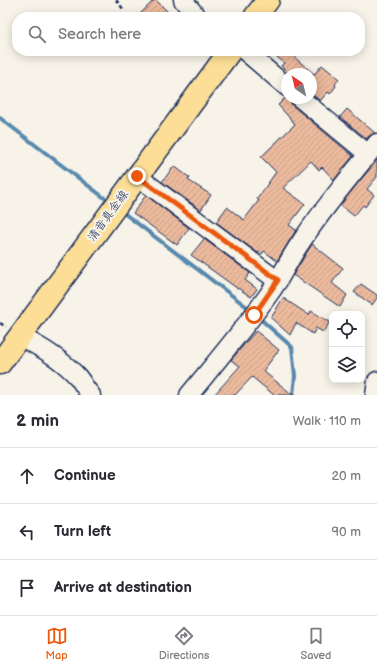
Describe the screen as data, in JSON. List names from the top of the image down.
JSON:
{
  "streets": {
    "main road": ["清音真金線"]
  },
  "north": "top left",
  "page": {
    "search": "Search here",
    "heading": ["2 min", "Walk · 110 m"],
    "list": [
      ["Continue", "20 m"],
      ["Turn left", "90 m"],
      "Arrive at destination"
    ],
    "nav": ["Map", "Directions", "Saved"]
  }
}
